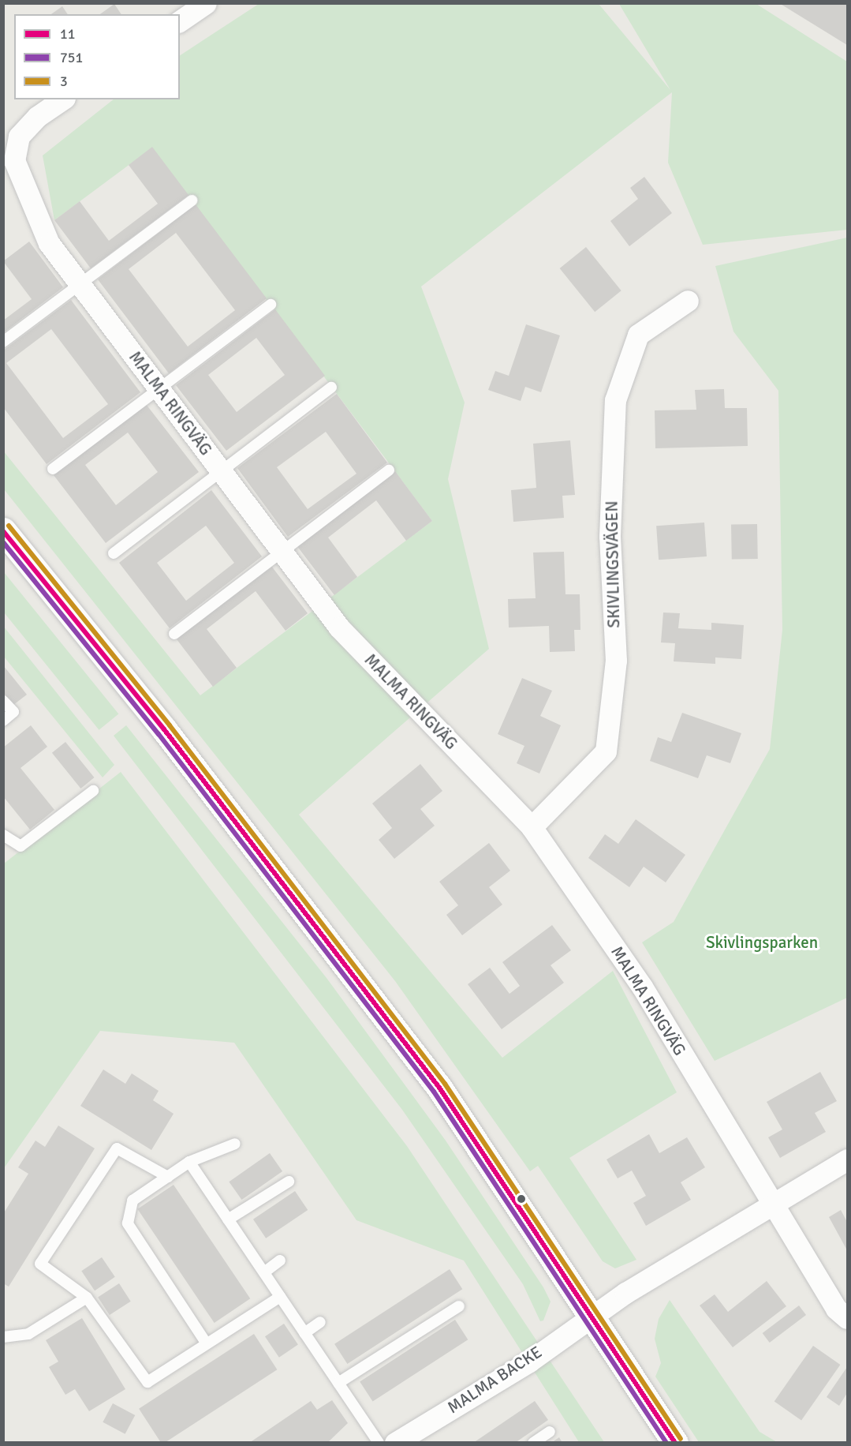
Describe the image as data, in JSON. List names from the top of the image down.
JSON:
{
  "streets": {
    "street": ["MALMA RINGVÄG", "SKIVLINGSVÄGEN", "MALMA BACKE"]
  },
  "crossings": [
    ["MALMA RINGVÄG", "SKIVLINGSVÄGEN"],
    ["MALMA RINGVÄG", "MALMA BACKE"]
  ],
  "parks": ["Skivlingsparken"],
  "lines": ["transit line 3", "transit line 11", "transit line 751"],
  "legend": ["11", "751", "3"]
}
